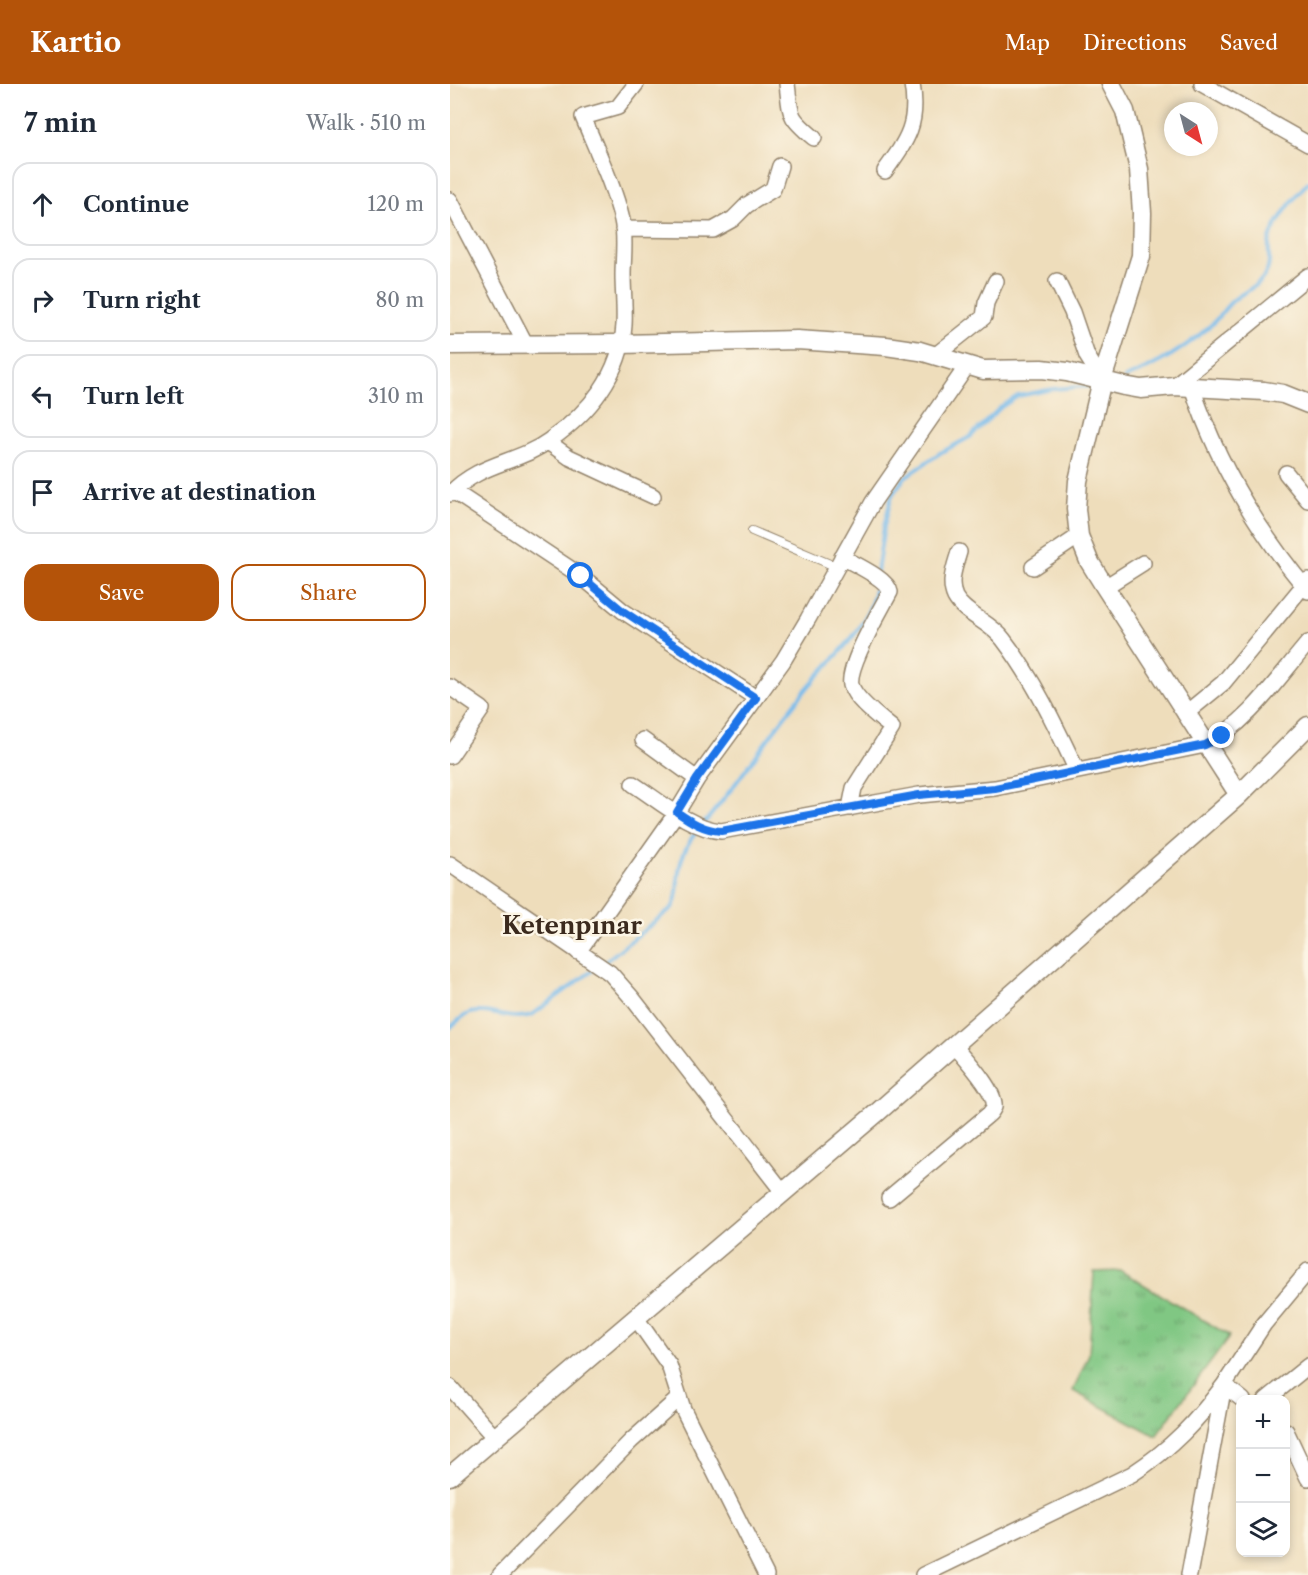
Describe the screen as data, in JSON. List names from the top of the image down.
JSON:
{
  "districts": ["Ketenpınar"],
  "north": "bottom right",
  "page": {
    "header": "Kartio",
    "nav": ["Map", "Directions", "Saved"],
    "heading": ["7 min", "Walk · 510 m"],
    "list": [
      ["Continue", "120 m"],
      ["Turn right", "80 m"],
      ["Turn left", "310 m"],
      "Arrive at destination"
    ],
    "buttons": ["Save", "Share"],
    "map_buttons": ["+", "−"]
  }
}
